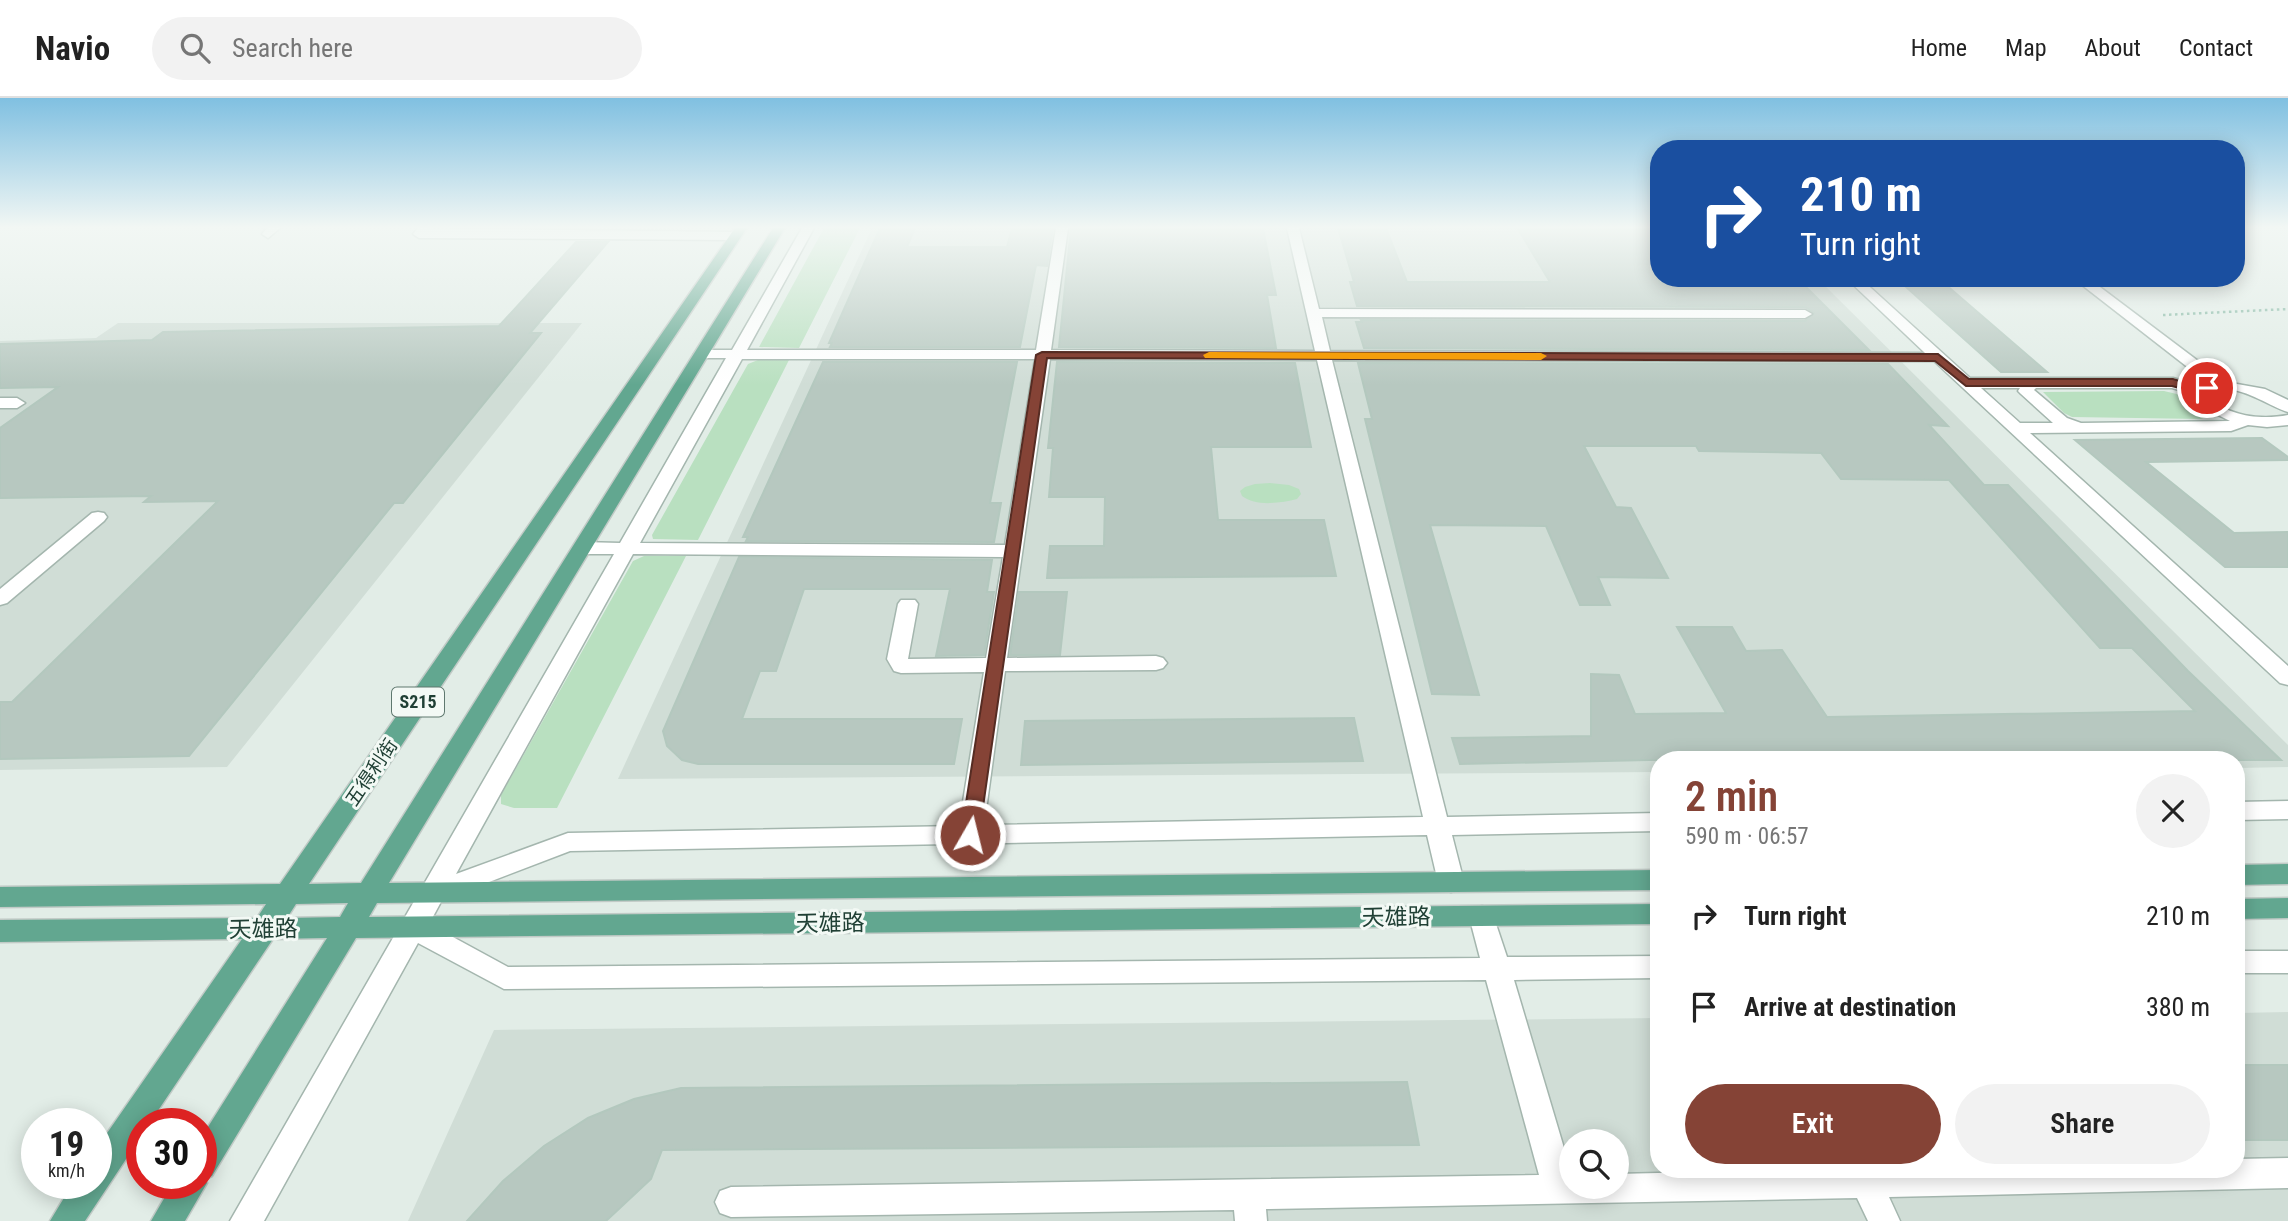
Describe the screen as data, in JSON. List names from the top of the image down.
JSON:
{
  "streets": {
    "main road": ["S215", "五得利街", "天雄路"]
  },
  "crossings": [
    ["S215", "天雄路"],
    ["五得利街", "天雄路"]
  ],
  "page": {
    "header": "Navio",
    "search": "Search here",
    "nav": [
      "Home",
      "Map",
      "About",
      "Contact"
    ],
    "turn": ["210 m", "Turn right"],
    "heading": ["2 min", "590 m · 06:57"],
    "list": [
      {
        "name": "Turn right",
        "value": "210 m"
      },
      {
        "name": "Arrive at destination",
        "value": "380 m"
      }
    ],
    "buttons": ["Exit", "Share"],
    "speed": "19 km/h",
    "limit": "30"
  }
}
